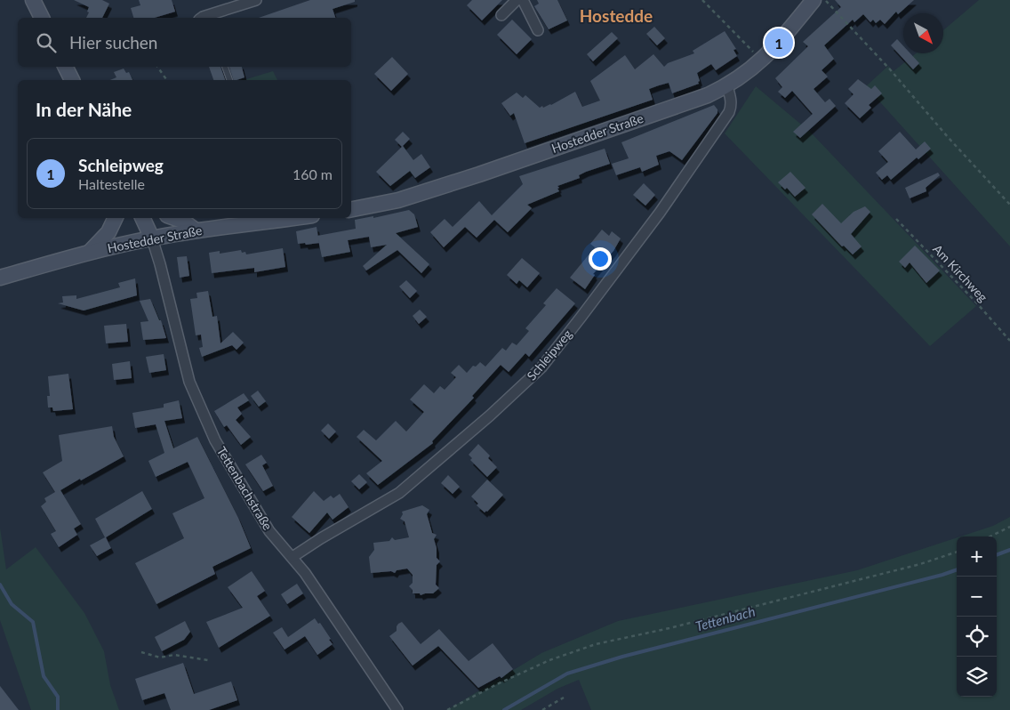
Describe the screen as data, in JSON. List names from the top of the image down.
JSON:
{
  "streets": {
    "main road": ["Hostedder Straße"],
    "street": ["Schleipweg", "Tettenbachstraße"],
    "path": ["Am Kirchweg"]
  },
  "crossings": [
    ["Hostedder Straße", "Schleipweg"],
    ["Hostedder Straße", "Tettenbachstraße"],
    ["Schleipweg", "Tettenbachstraße"]
  ],
  "districts": ["Hostedde"],
  "water": ["Tettenbach"],
  "north": "bottom right",
  "page": {
    "search": "Hier suchen",
    "pins": "1",
    "heading": "In der Nähe",
    "list": [
      {
        "mark": "1",
        "name": "Schleipweg",
        "note": "Haltestelle",
        "value": "160 m"
      }
    ],
    "map_buttons": ["+", "−"]
  }
}
